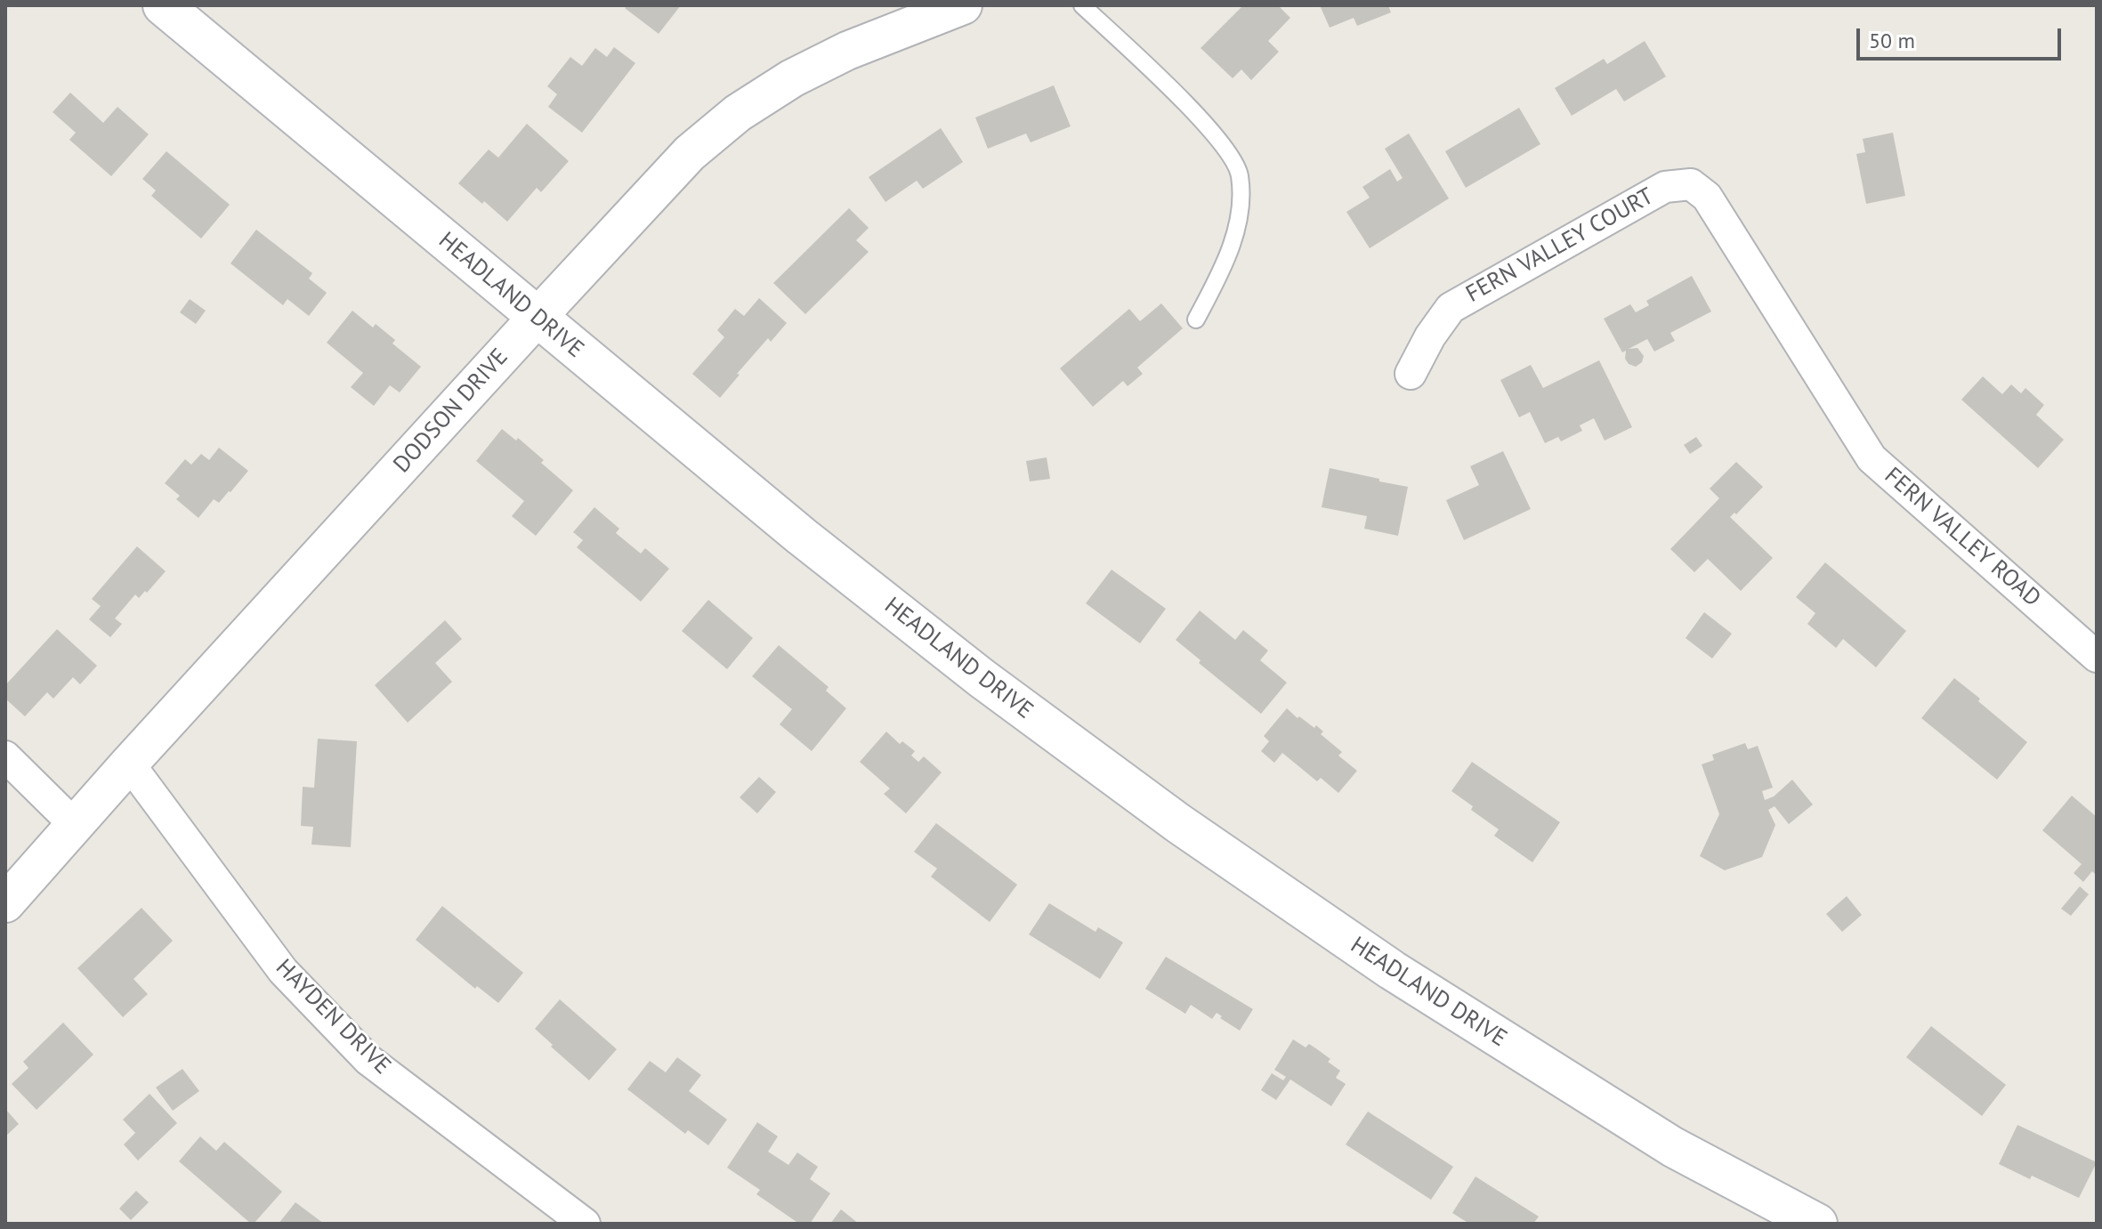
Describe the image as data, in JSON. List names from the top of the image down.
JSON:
{
  "streets": {
    "main road": ["HEADLAND DRIVE"],
    "street": [
      "FERN VALLEY COURT",
      "DODSON DRIVE",
      "FERN VALLEY ROAD",
      "HAYDEN DRIVE"
    ]
  },
  "crossings": [
    ["FERN VALLEY COURT", "FERN VALLEY ROAD"],
    ["HEADLAND DRIVE", "DODSON DRIVE"],
    ["DODSON DRIVE", "HAYDEN DRIVE"]
  ],
  "scale_bar": "50 m"
}
